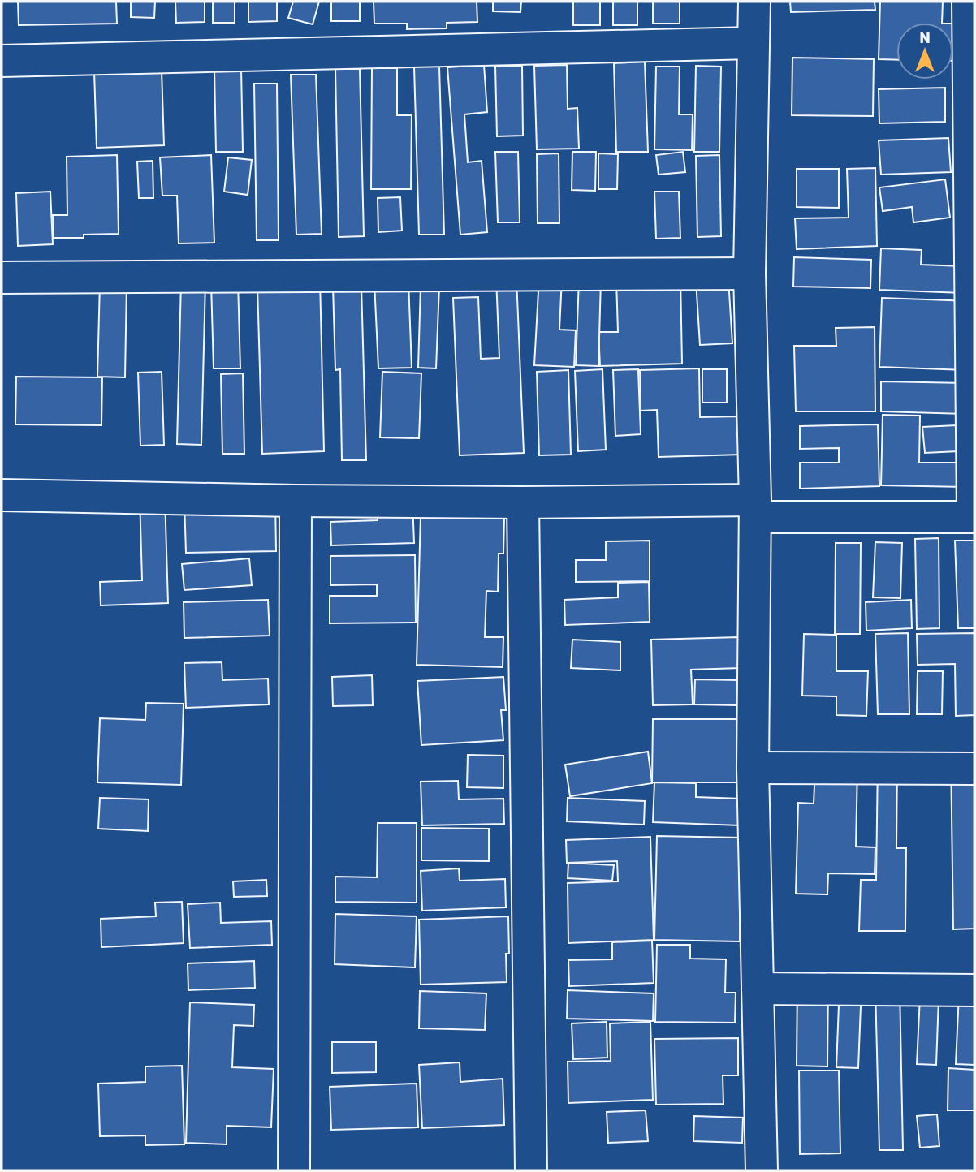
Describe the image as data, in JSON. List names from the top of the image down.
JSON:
{
  "north": "top"
}
